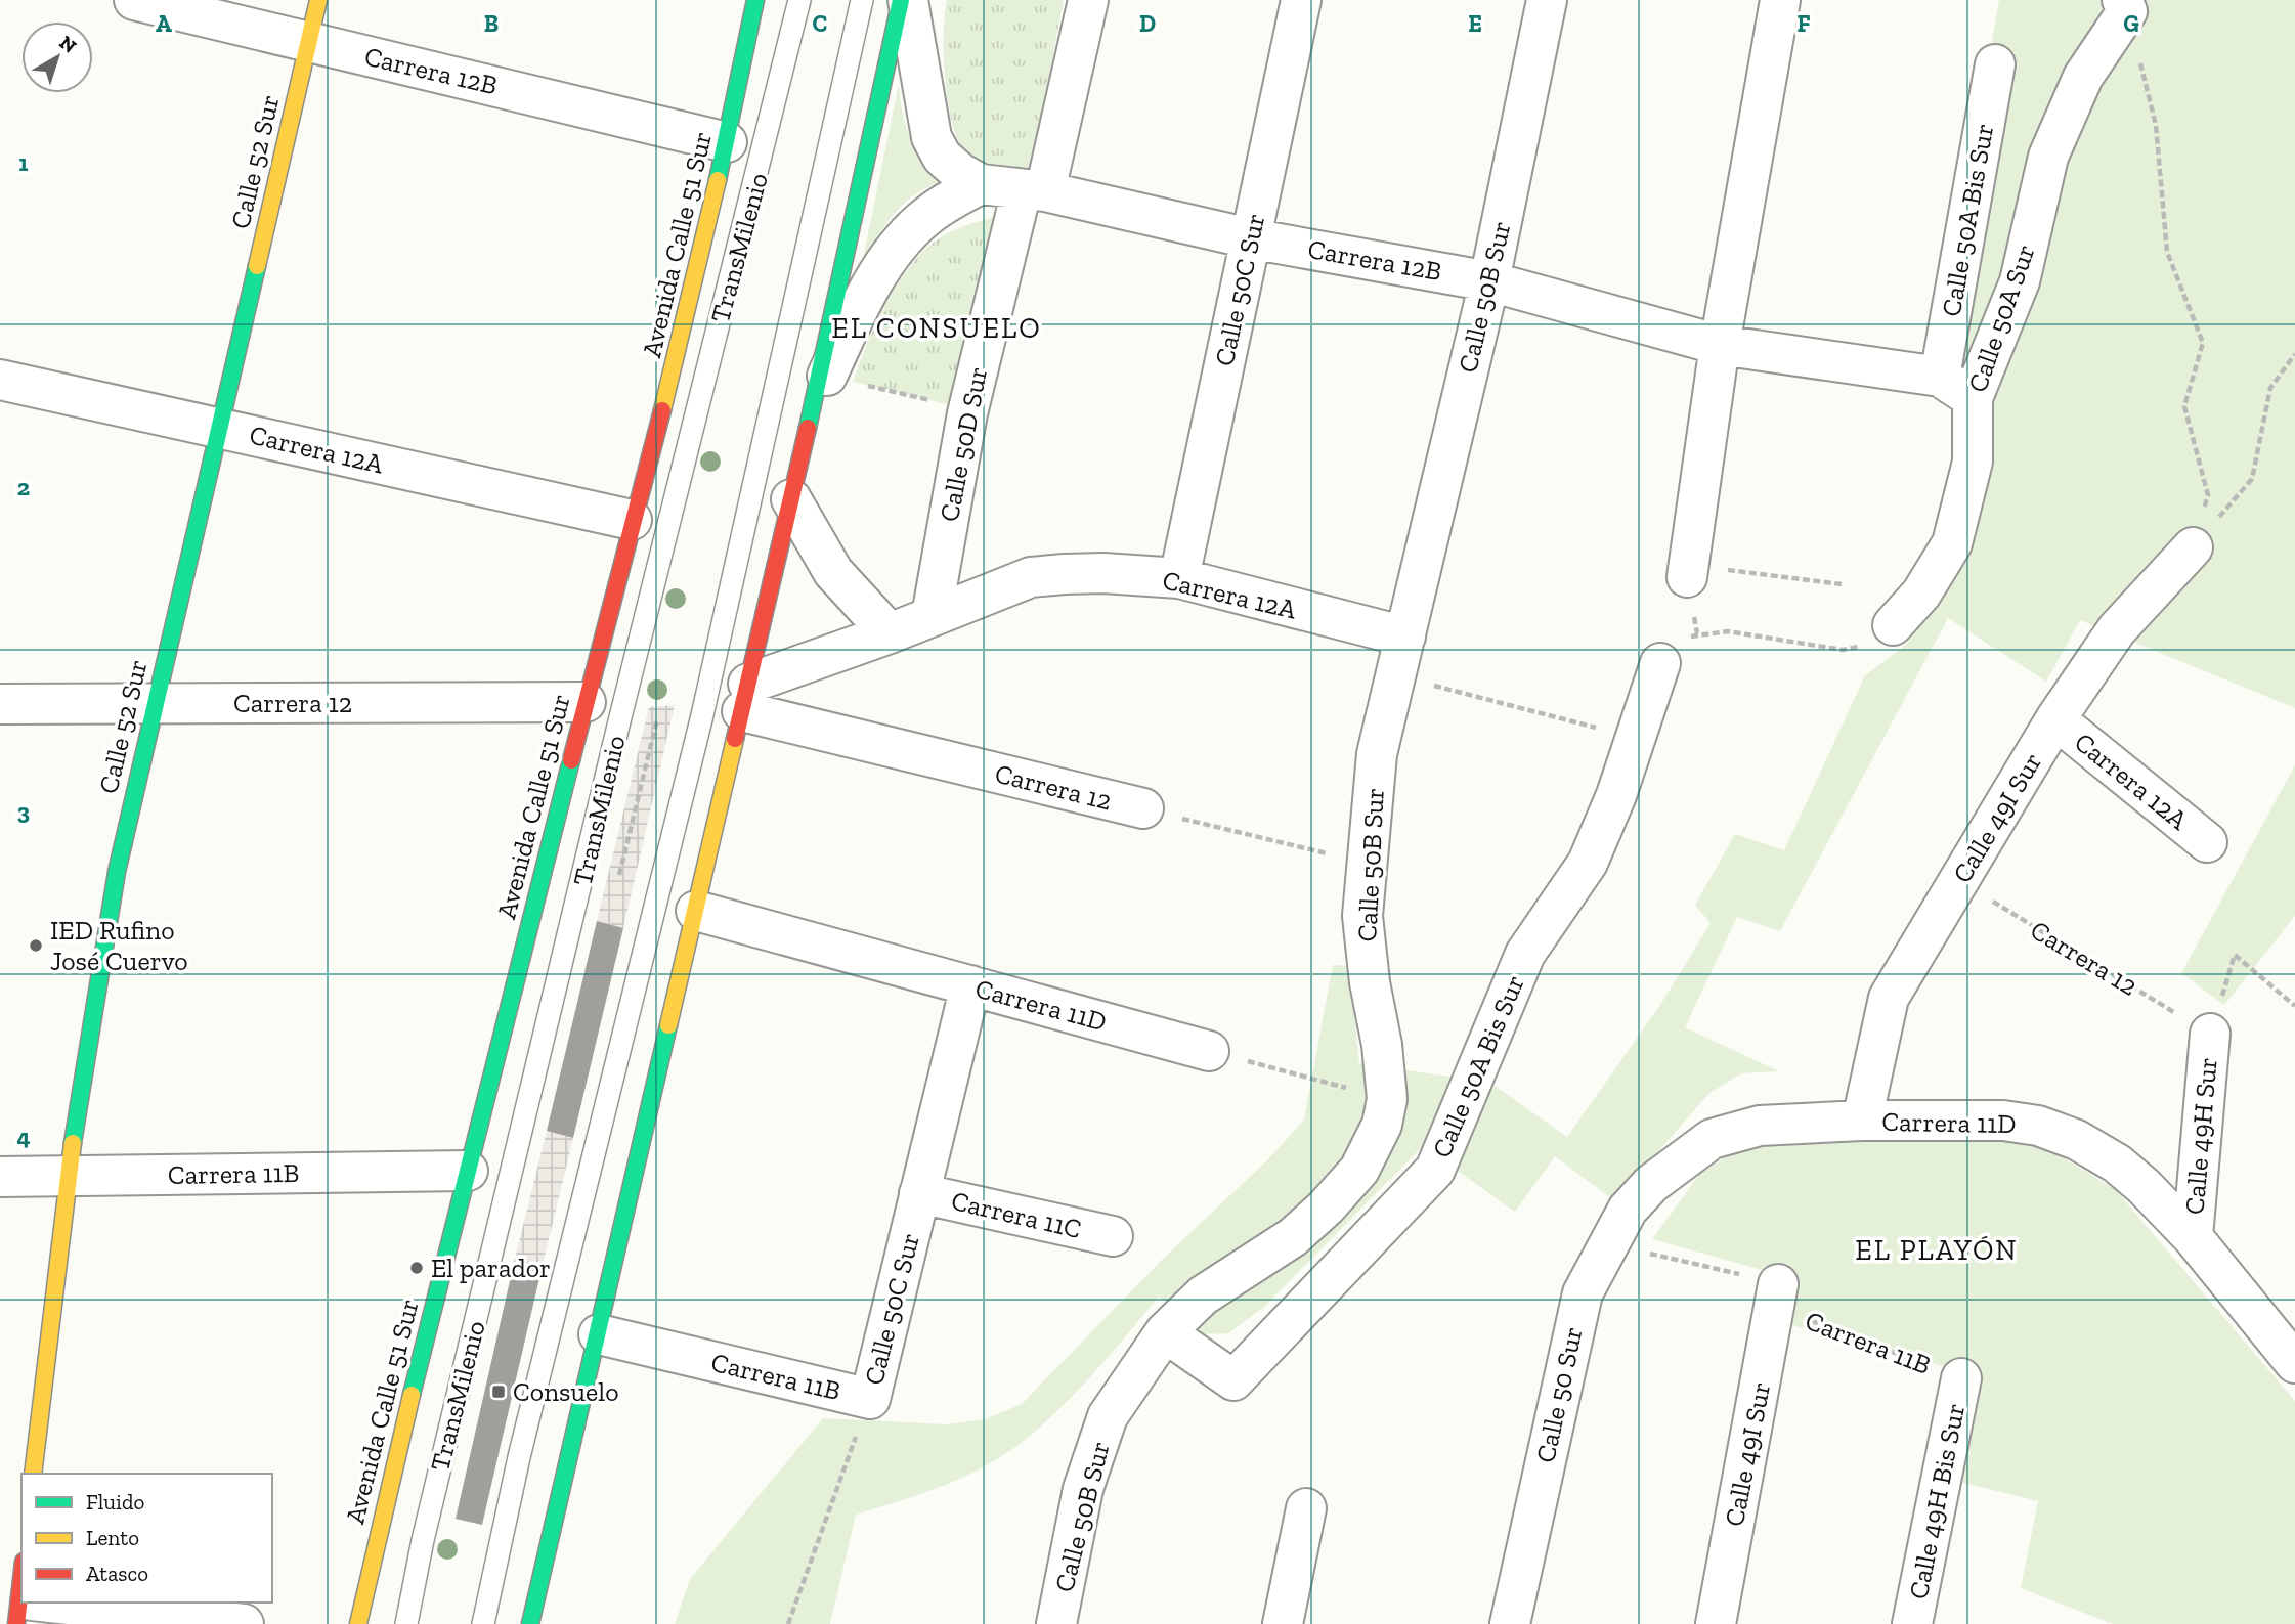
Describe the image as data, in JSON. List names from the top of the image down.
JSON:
{
  "streets": {
    "main road": ["Calle 52 Sur", "Avenida Calle 51 Sur"],
    "street": [
      "Carrera 12B",
      "Calle 50A Bis Sur",
      "Calle 50C Sur",
      "Calle 50B Sur",
      "Calle 50A Sur",
      "Calle 50D Sur",
      "Carrera 12A",
      "Carrera 12",
      "Calle 49I Sur",
      "Carrera 11D",
      "Calle 49H Sur",
      "Carrera 11B",
      "Carrera 11C",
      "Calle 50 Sur",
      "Calle 49H Bis Sur"
    ],
    "lane": ["TransMilenio"]
  },
  "crossings": [
    ["Carrera 12B", "Calle 52 Sur"],
    ["Carrera 12B", "Calle 50A Bis Sur"],
    ["Carrera 12B", "Avenida Calle 51 Sur"],
    ["Carrera 12B", "Calle 50C Sur"],
    ["Carrera 12B", "Calle 50B Sur"],
    ["Carrera 12B", "Calle 50A Sur"],
    ["Carrera 12B", "Calle 50D Sur"],
    ["Calle 52 Sur", "Carrera 12A"],
    ["Calle 52 Sur", "Carrera 12"],
    ["Calle 52 Sur", "Carrera 11B"],
    ["Calle 50A Bis Sur", "Calle 50B Sur"],
    ["Avenida Calle 51 Sur", "Carrera 12A"],
    ["Avenida Calle 51 Sur", "Carrera 12"],
    ["Avenida Calle 51 Sur", "Carrera 11B"],
    ["Calle 50C Sur", "Carrera 12A"],
    ["Calle 50C Sur", "Carrera 11D"],
    ["Calle 50C Sur", "Carrera 11B"],
    ["Calle 50C Sur", "Carrera 11C"],
    ["Calle 50B Sur", "Carrera 12A"],
    ["Calle 50B Sur", "Carrera 12"],
    ["Calle 50D Sur", "Carrera 12A"],
    ["Carrera 12A", "Carrera 12"],
    ["Carrera 12A", "Calle 49I Sur"],
    ["Carrera 12", "Calle 49I Sur"],
    ["Carrera 12", "Calle 49H Sur"],
    ["Calle 49I Sur", "Carrera 11D"],
    ["Calle 49I Sur", "Carrera 11B"],
    ["Carrera 11D", "Calle 49H Sur"],
    ["Carrera 11D", "Calle 50 Sur"],
    ["Carrera 11B", "Calle 50 Sur"],
    ["Carrera 11B", "Calle 49H Bis Sur"]
  ],
  "districts": ["EL CONSUELO", "EL PLAYÓN"],
  "places": {
    "other": ["IED Rufino José Cuervo", "El parador"],
    "transit": ["Consuelo"]
  },
  "legend": ["Fluido", "Lento", "Atasco"],
  "north": "top right",
  "grid": {
    "columns": [
      "A",
      "B",
      "C",
      "D",
      "E",
      "F",
      "G"
    ],
    "rows": [
      "1",
      "2",
      "3",
      "4"
    ]
  }
}
